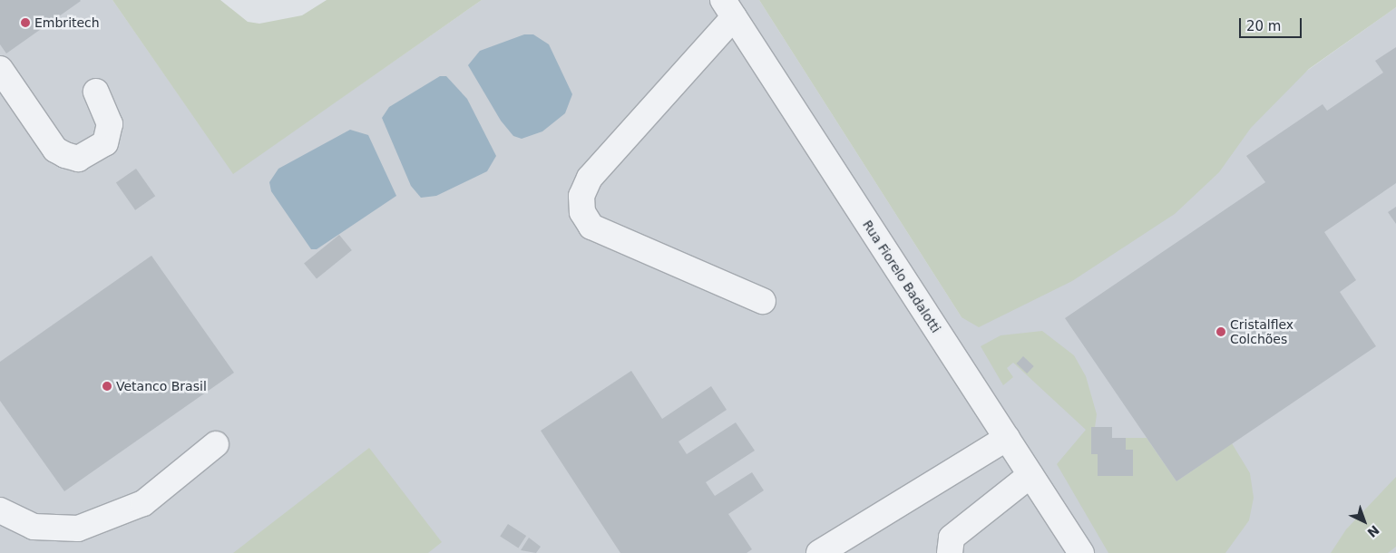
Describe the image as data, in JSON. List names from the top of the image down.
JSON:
{
  "streets": {
    "street": ["Rua Fiorelo Badalotti"]
  },
  "places": ["Embritech", "Cristalflex Colchões", "Vetanco Brasil"],
  "scale_bar": "20 m",
  "north": "bottom right"
}
